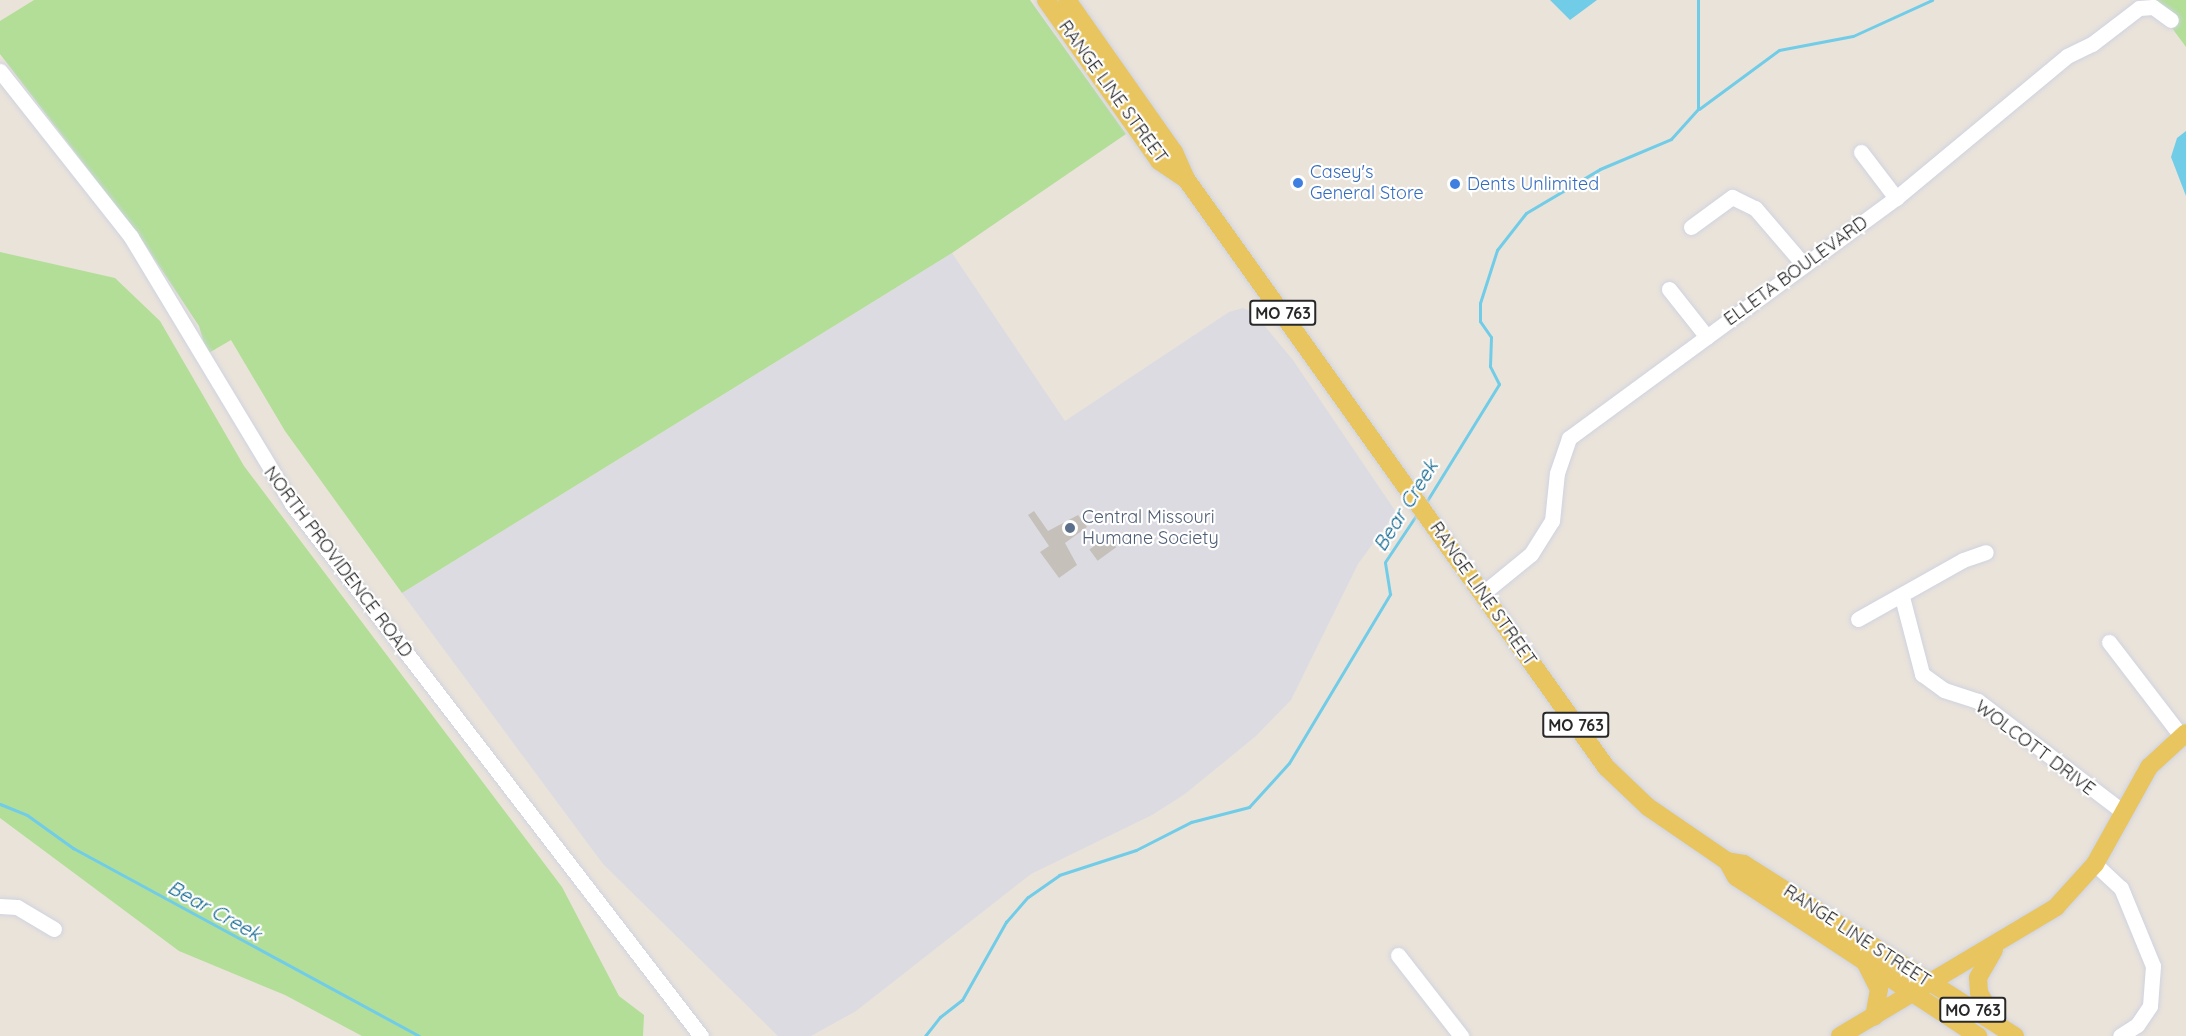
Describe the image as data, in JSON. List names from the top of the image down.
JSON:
{
  "streets": {
    "main road": ["RANGE LINE STREET", "MO 763"],
    "street": ["ELLETA BOULEVARD", "NORTH PROVIDENCE ROAD", "WOLCOTT DRIVE"]
  },
  "crossings": [
    ["RANGE LINE STREET", "ELLETA BOULEVARD"]
  ],
  "water": ["Bear Creek"],
  "places": ["Casey's General Store", "Dents Unlimited", "Central Missouri Humane Society"]
}
